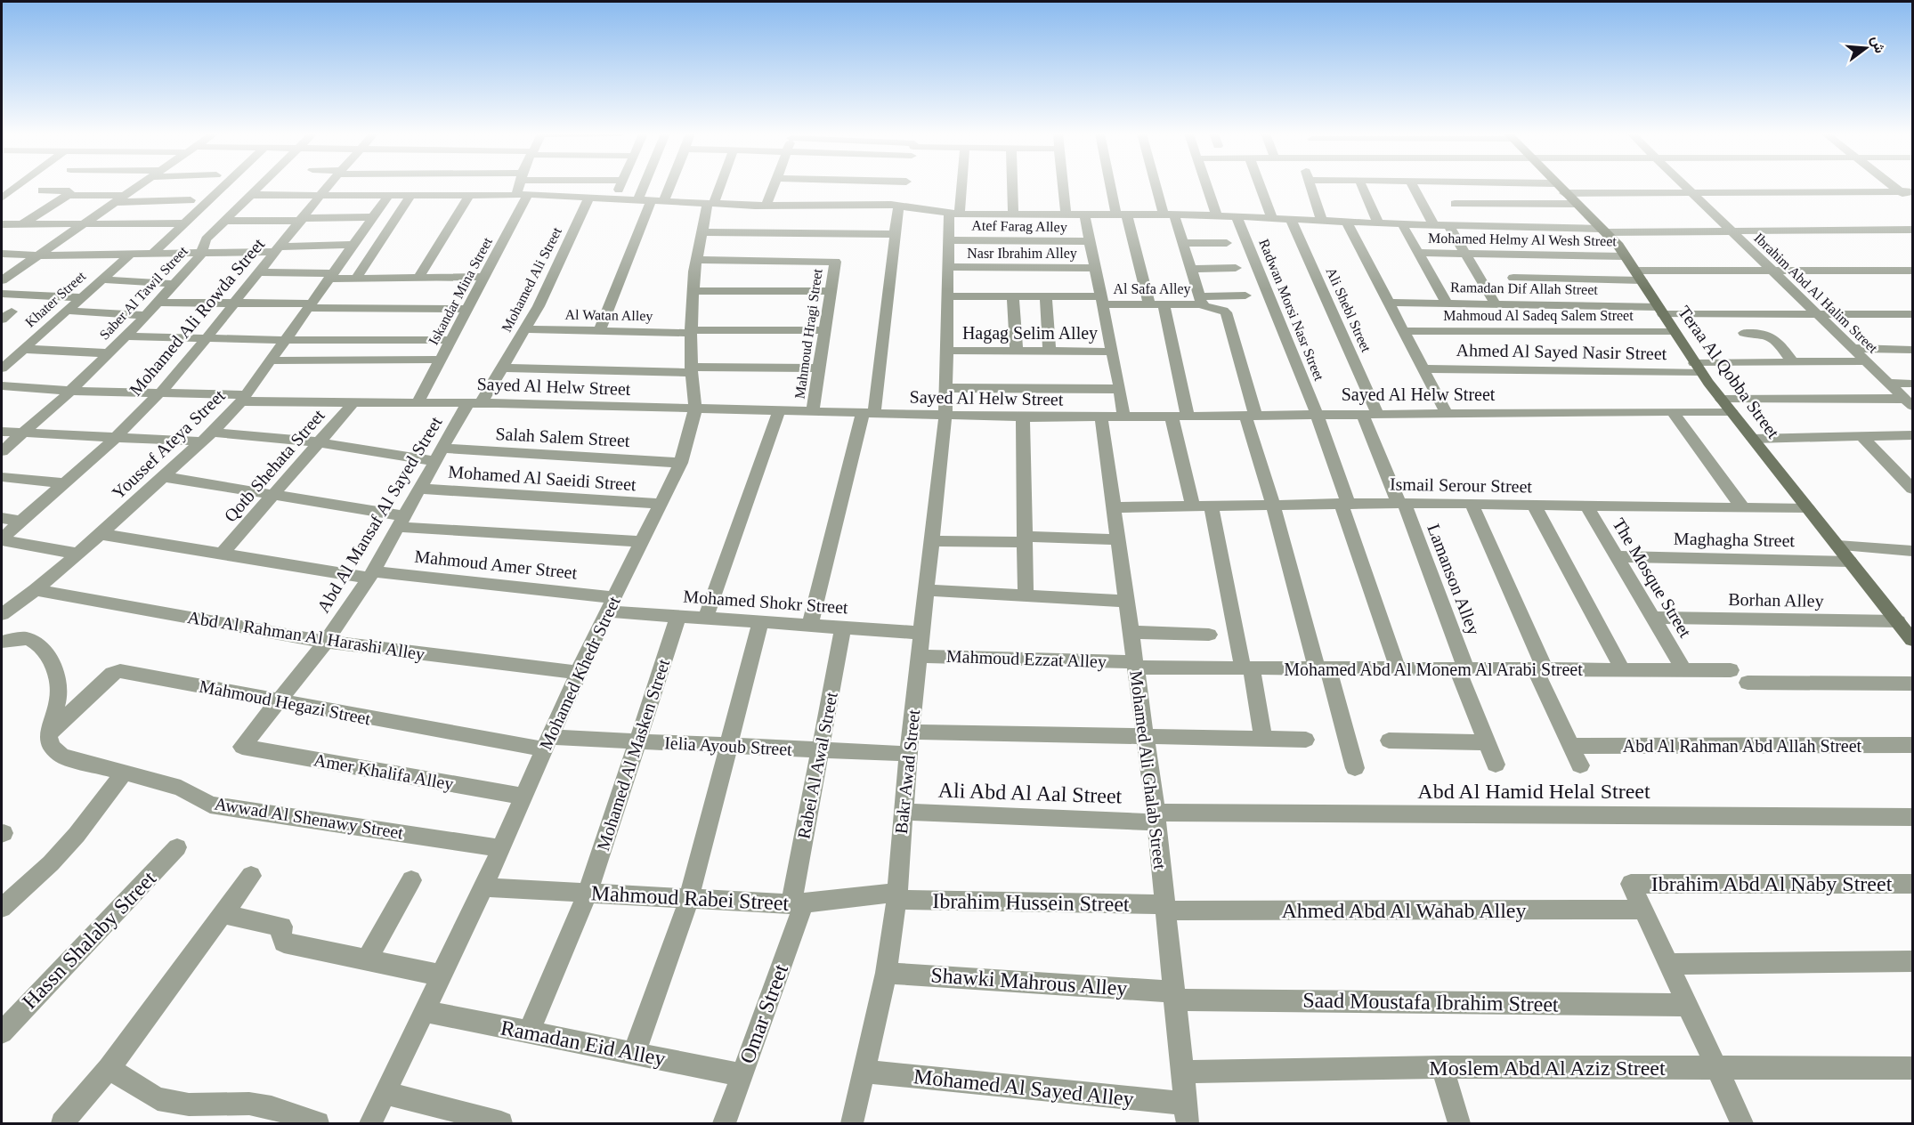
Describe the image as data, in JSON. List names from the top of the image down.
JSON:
{
  "streets": {
    "street": [
      "Atef Farag Alley",
      "Mohamed Helmy Al Wesh Street",
      "Nasr Ibrahim Alley",
      "Mohamed Ali Street",
      "Al Safa Alley",
      "Ramadan Dif Allah Street",
      "Iskandar Mina Street",
      "Saber Al Tawil Street",
      "Ibrahim Abd Al Halim Street",
      "Khater Street",
      "Radwan Morsi Nasr Street",
      "Ali Shebl Street",
      "Al Watan Alley",
      "Mahmoud Al Sadeq Salem Street",
      "Mohamed Ali Rowda Street",
      "Hagag Selim Alley",
      "Mahmoud Hragi Street",
      "Ahmed Al Sayed Nasir Street",
      "Teraa Al Qobba Street",
      "Sayed Al Helw Street",
      "Salah Salem Street",
      "Youssef Ateya Street",
      "Qotb Shehata Street",
      "Mohamed Al Saeidi Street",
      "Ismail Serour Street",
      "Abd Al Mansaf Al Sayed Street",
      "Maghagha Street",
      "Mahmoud Amer Street",
      "The Mosque Street",
      "Lamanson Alley",
      "Borhan Alley",
      "Mohamed Shokr Street",
      "Abd Al Rahman Al Harashi Alley",
      "Mahmoud Ezzat Alley",
      "Mohamed Abd Al Monem Al Arabi Street",
      "Mohamed Khedr Street",
      "Mahmoud Hegazi Street",
      "Ielia Ayoub Street",
      "Abd Al Rahman Abd Allah Street",
      "Mohamed Al Masken Street",
      "Rabei Al Awal Street",
      "Mohamed Ali Ghalab Street",
      "Amer Khalifa Alley",
      "Bakr Awad Street",
      "Abd Al Hamid Helal Street",
      "Ali Abd Al Aal Street",
      "Awwad Al Shenawy Street",
      "Ibrahim Abd Al Naby Street",
      "Mahmoud Rabei Street",
      "Ibrahim Hussein Street",
      "Ahmed Abd Al Wahab Alley",
      "Hassn Shalaby Street",
      "Shawki Mahrous Alley",
      "Saad Moustafa Ibrahim Street",
      "Omar Street",
      "Ramadan Eid Alley",
      "Moslem Abd Al Aziz Street",
      "Mohamed Al Sayed Alley"
    ]
  },
  "crossings": [
    ["Atef Farag Alley", "Bakr Awad Street"],
    ["Mohamed Helmy Al Wesh Street", "Teraa Al Qobba Street"],
    ["Nasr Ibrahim Alley", "Bakr Awad Street"],
    ["Mohamed Ali Street", "Al Watan Alley"],
    ["Mohamed Ali Street", "Sayed Al Helw Street"],
    ["Mohamed Ali Street", "Abd Al Mansaf Al Sayed Street"],
    ["Al Safa Alley", "Bakr Awad Street"],
    ["Ramadan Dif Allah Street", "Ibrahim Abd Al Halim Street"],
    ["Ramadan Dif Allah Street", "Teraa Al Qobba Street"],
    ["Iskandar Mina Street", "Sayed Al Helw Street"],
    ["Saber Al Tawil Street", "Sayed Al Helw Street"],
    ["Saber Al Tawil Street", "Salah Salem Street"],
    ["Ibrahim Abd Al Halim Street", "Ahmed Al Sayed Nasir Street"],
    ["Radwan Morsi Nasr Street", "Sayed Al Helw Street"],
    ["Radwan Morsi Nasr Street", "Ismail Serour Street"],
    ["Radwan Morsi Nasr Street", "Mohamed Abd Al Monem Al Arabi Street"],
    ["Ali Shebl Street", "Sayed Al Helw Street"],
    ["Al Watan Alley", "Mahmoud Hragi Street"],
    ["Al Watan Alley", "Mohamed Khedr Street"],
    ["Mahmoud Al Sadeq Salem Street", "Teraa Al Qobba Street"],
    ["Mohamed Ali Rowda Street", "Sayed Al Helw Street"],
    ["Mohamed Ali Rowda Street", "Salah Salem Street"],
    ["Hagag Selim Alley", "Bakr Awad Street"],
    ["Mahmoud Hragi Street", "Sayed Al Helw Street"],
    ["Mahmoud Hragi Street", "Mohamed Khedr Street"],
    ["Ahmed Al Sayed Nasir Street", "Teraa Al Qobba Street"],
    ["Teraa Al Qobba Street", "Sayed Al Helw Street"],
    ["Teraa Al Qobba Street", "Ismail Serour Street"],
    ["Teraa Al Qobba Street", "Maghagha Street"],
    ["Teraa Al Qobba Street", "Borhan Alley"],
    ["Sayed Al Helw Street", "Youssef Ateya Street"],
    ["Sayed Al Helw Street", "Qotb Shehata Street"],
    ["Sayed Al Helw Street", "Abd Al Mansaf Al Sayed Street"],
    ["Sayed Al Helw Street", "Lamanson Alley"],
    ["Sayed Al Helw Street", "Mohamed Khedr Street"],
    ["Sayed Al Helw Street", "Mohamed Ali Ghalab Street"],
    ["Sayed Al Helw Street", "Bakr Awad Street"],
    ["Salah Salem Street", "Youssef Ateya Street"],
    ["Salah Salem Street", "Qotb Shehata Street"],
    ["Salah Salem Street", "Abd Al Mansaf Al Sayed Street"],
    ["Salah Salem Street", "Mohamed Khedr Street"],
    ["Youssef Ateya Street", "Mahmoud Amer Street"],
    ["Youssef Ateya Street", "Abd Al Rahman Al Harashi Alley"],
    ["Qotb Shehata Street", "Mahmoud Amer Street"],
    ["Mohamed Al Saeidi Street", "Abd Al Mansaf Al Sayed Street"],
    ["Mohamed Al Saeidi Street", "Mohamed Khedr Street"],
    ["Ismail Serour Street", "The Mosque Street"],
    ["Ismail Serour Street", "Lamanson Alley"],
    ["Ismail Serour Street", "Mohamed Ali Ghalab Street"],
    ["Abd Al Mansaf Al Sayed Street", "Mahmoud Amer Street"],
    ["Abd Al Mansaf Al Sayed Street", "Abd Al Rahman Al Harashi Alley"],
    ["Abd Al Mansaf Al Sayed Street", "Mahmoud Hegazi Street"],
    ["Abd Al Mansaf Al Sayed Street", "Amer Khalifa Alley"],
    ["Maghagha Street", "The Mosque Street"],
    ["Mahmoud Amer Street", "Mohamed Shokr Street"],
    ["Mahmoud Amer Street", "Mohamed Khedr Street"],
    ["The Mosque Street", "Borhan Alley"],
    ["The Mosque Street", "Mohamed Abd Al Monem Al Arabi Street"],
    ["Lamanson Alley", "Mohamed Abd Al Monem Al Arabi Street"],
    ["Mohamed Shokr Street", "Mohamed Khedr Street"],
    ["Mohamed Shokr Street", "Mohamed Al Masken Street"],
    ["Mohamed Shokr Street", "Rabei Al Awal Street"],
    ["Mohamed Shokr Street", "Bakr Awad Street"],
    ["Abd Al Rahman Al Harashi Alley", "Mohamed Khedr Street"],
    ["Mahmoud Ezzat Alley", "Mohamed Abd Al Monem Al Arabi Street"],
    ["Mahmoud Ezzat Alley", "Mohamed Ali Ghalab Street"],
    ["Mahmoud Ezzat Alley", "Bakr Awad Street"],
    ["Mohamed Abd Al Monem Al Arabi Street", "Mohamed Ali Ghalab Street"],
    ["Mohamed Khedr Street", "Mahmoud Hegazi Street"],
    ["Mohamed Khedr Street", "Ielia Ayoub Street"],
    ["Mohamed Khedr Street", "Amer Khalifa Alley"],
    ["Mohamed Khedr Street", "Awwad Al Shenawy Street"],
    ["Mohamed Khedr Street", "Mahmoud Rabei Street"],
    ["Mohamed Khedr Street", "Ramadan Eid Alley"],
    ["Mahmoud Hegazi Street", "Ielia Ayoub Street"],
    ["Mahmoud Hegazi Street", "Awwad Al Shenawy Street"],
    ["Ielia Ayoub Street", "Mohamed Al Masken Street"],
    ["Ielia Ayoub Street", "Rabei Al Awal Street"],
    ["Ielia Ayoub Street", "Bakr Awad Street"],
    ["Mohamed Al Masken Street", "Mahmoud Rabei Street"],
    ["Mohamed Al Masken Street", "Ramadan Eid Alley"],
    ["Rabei Al Awal Street", "Mahmoud Rabei Street"],
    ["Rabei Al Awal Street", "Omar Street"],
    ["Mohamed Ali Ghalab Street", "Abd Al Hamid Helal Street"],
    ["Mohamed Ali Ghalab Street", "Ali Abd Al Aal Street"],
    ["Mohamed Ali Ghalab Street", "Ibrahim Hussein Street"],
    ["Mohamed Ali Ghalab Street", "Ahmed Abd Al Wahab Alley"],
    ["Mohamed Ali Ghalab Street", "Shawki Mahrous Alley"],
    ["Mohamed Ali Ghalab Street", "Saad Moustafa Ibrahim Street"],
    ["Mohamed Ali Ghalab Street", "Moslem Abd Al Aziz Street"],
    ["Mohamed Ali Ghalab Street", "Mohamed Al Sayed Alley"],
    ["Bakr Awad Street", "Ali Abd Al Aal Street"],
    ["Bakr Awad Street", "Mahmoud Rabei Street"],
    ["Bakr Awad Street", "Ibrahim Hussein Street"],
    ["Bakr Awad Street", "Shawki Mahrous Alley"],
    ["Bakr Awad Street", "Mohamed Al Sayed Alley"],
    ["Abd Al Hamid Helal Street", "Ali Abd Al Aal Street"],
    ["Ibrahim Abd Al Naby Street", "Ahmed Abd Al Wahab Alley"],
    ["Mahmoud Rabei Street", "Ibrahim Hussein Street"],
    ["Mahmoud Rabei Street", "Omar Street"],
    ["Ibrahim Hussein Street", "Ahmed Abd Al Wahab Alley"],
    ["Shawki Mahrous Alley", "Saad Moustafa Ibrahim Street"],
    ["Omar Street", "Ramadan Eid Alley"]
  ],
  "north": "right"
}
